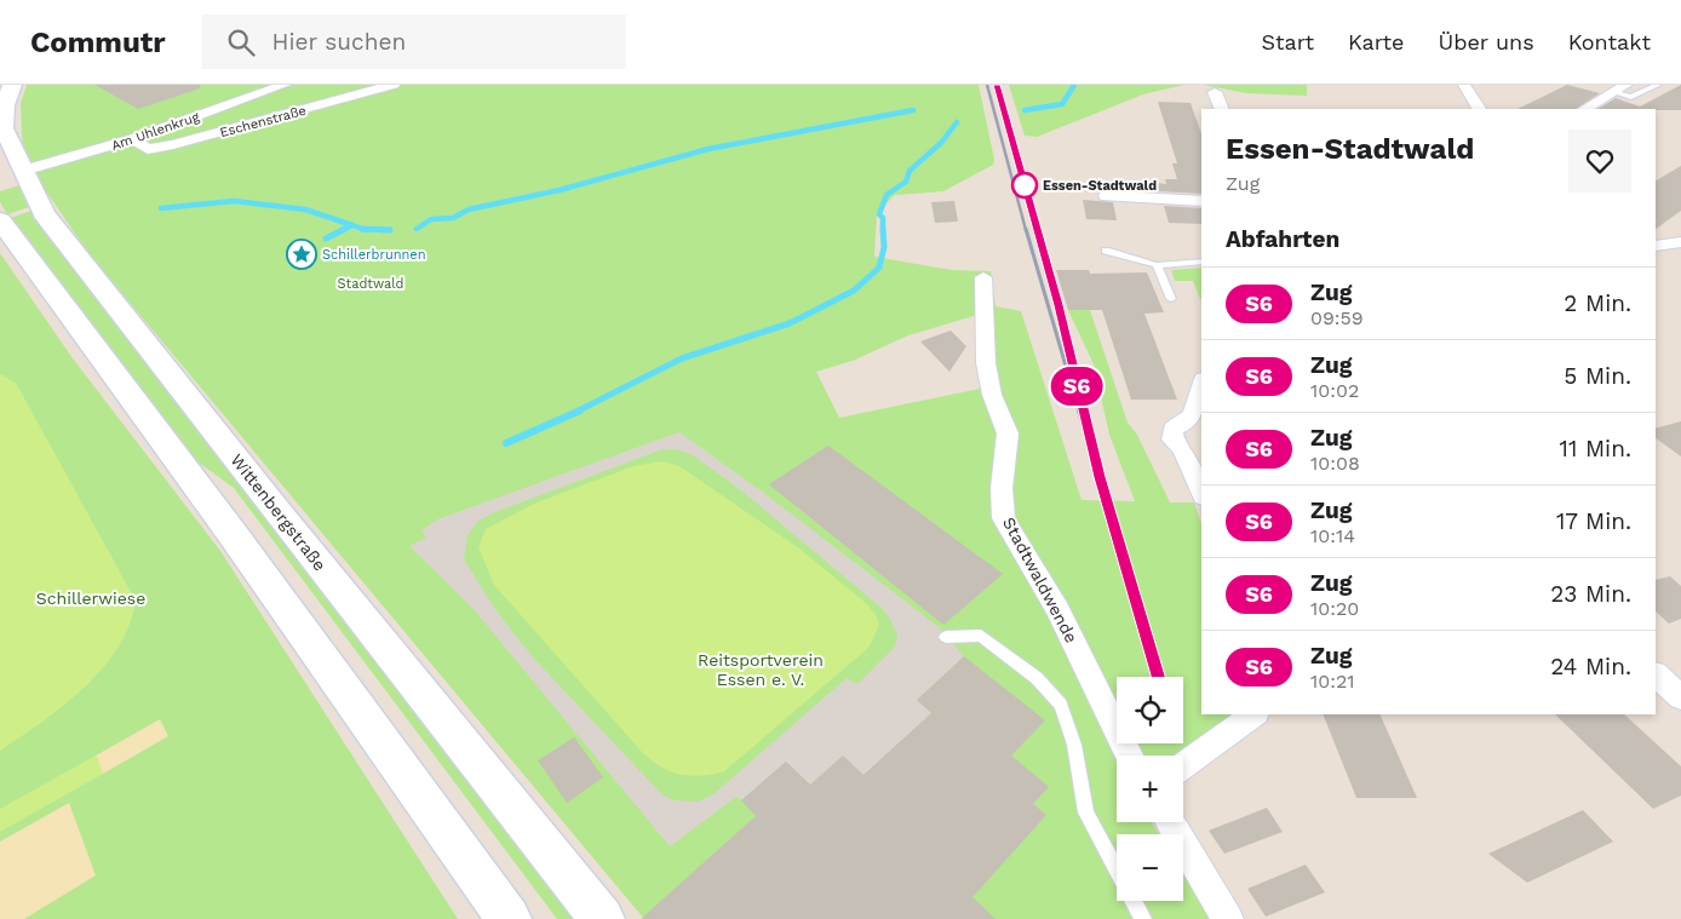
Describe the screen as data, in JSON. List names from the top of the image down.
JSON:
{
  "streets": {
    "main road": ["Wittenbergstraße"],
    "street": ["Eschenstraße", "Am Uhlenkrug", "Stadtwaldwende"]
  },
  "crossings": [
    ["Eschenstraße", "Am Uhlenkrug"],
    ["Am Uhlenkrug", "Wittenbergstraße"]
  ],
  "parks": ["Stadtwald", "Schillerwiese", "Reitsportverein Essen e. V."],
  "places": {
    "other": ["Essen-Stadtwald"],
    "place": ["Schillerbrunnen"]
  },
  "page": {
    "header": "Commutr",
    "search": "Hier suchen",
    "nav": [
      "Start",
      "Karte",
      "Über uns",
      "Kontakt"
    ],
    "on_map": "S6",
    "heading": [
      ["Essen-Stadtwald", "Zug"],
      "Abfahrten"
    ],
    "list": [
      {
        "mark": "S6",
        "name": "Zug",
        "note": "09:59",
        "value": "2 Min."
      },
      {
        "mark": "S6",
        "name": "Zug",
        "note": "10:02",
        "value": "5 Min."
      },
      {
        "mark": "S6",
        "name": "Zug",
        "note": "10:08",
        "value": "11 Min."
      },
      {
        "mark": "S6",
        "name": "Zug",
        "note": "10:14",
        "value": "17 Min."
      },
      {
        "mark": "S6",
        "name": "Zug",
        "note": "10:20",
        "value": "23 Min."
      },
      {
        "mark": "S6",
        "name": "Zug",
        "note": "10:21",
        "value": "24 Min."
      }
    ],
    "map_buttons": ["+", "−"]
  }
}
